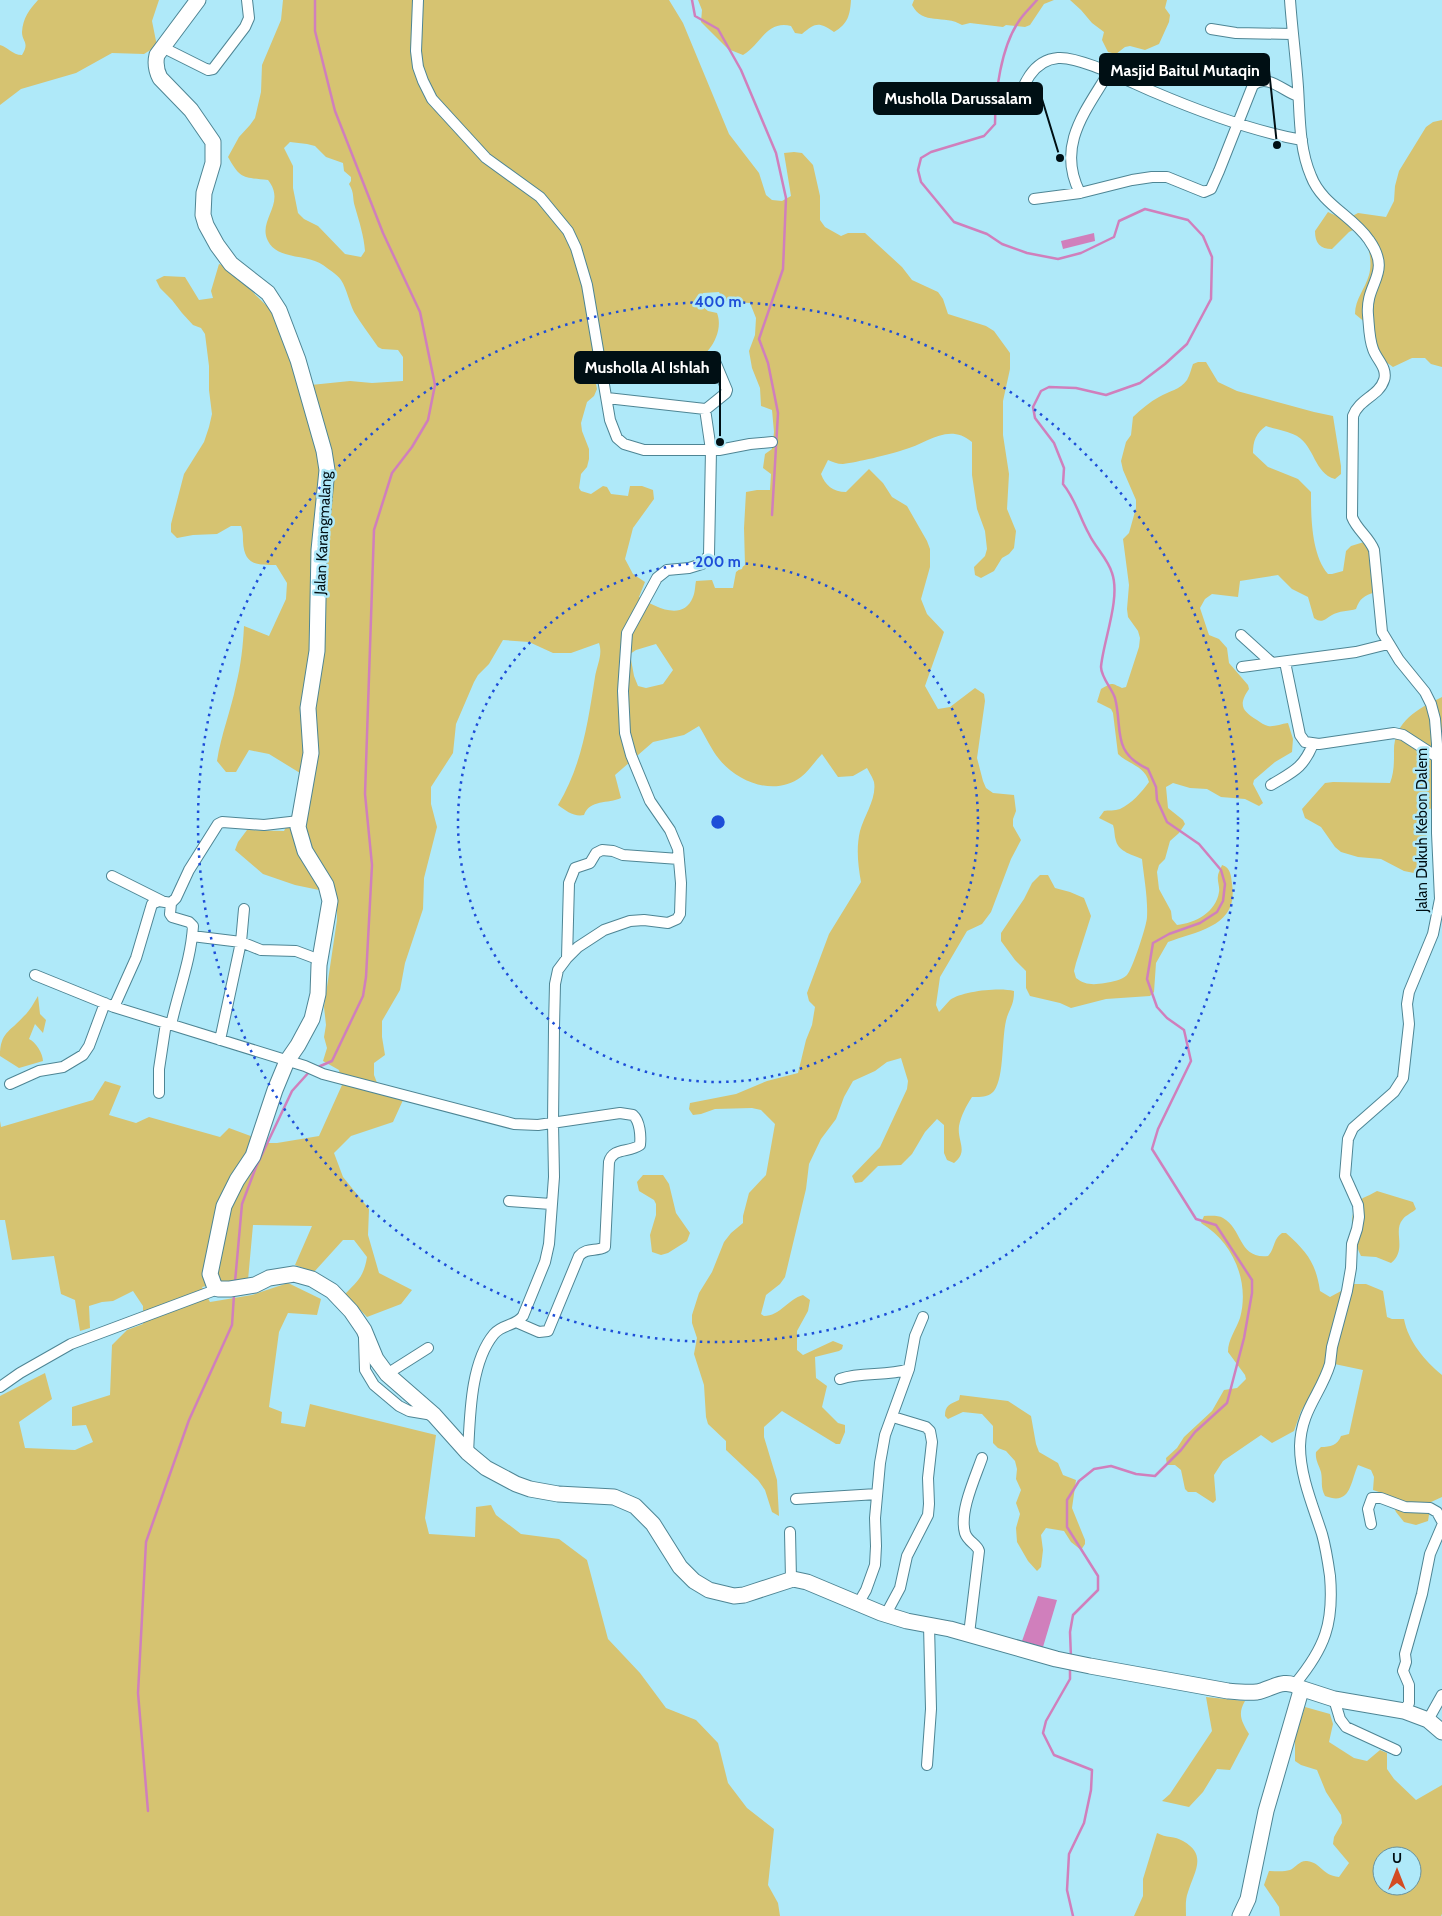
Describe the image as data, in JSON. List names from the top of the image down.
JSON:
{
  "streets": {
    "street": ["Jalan Karangmalang", "Jalan Dukuh Kebon Dalem"]
  },
  "places": ["Masjid Baitul Mutaqin", "Musholla Darussalam", "Musholla Al Ishlah"],
  "north": "top",
  "rings": ["400 m", "200 m"]
}
